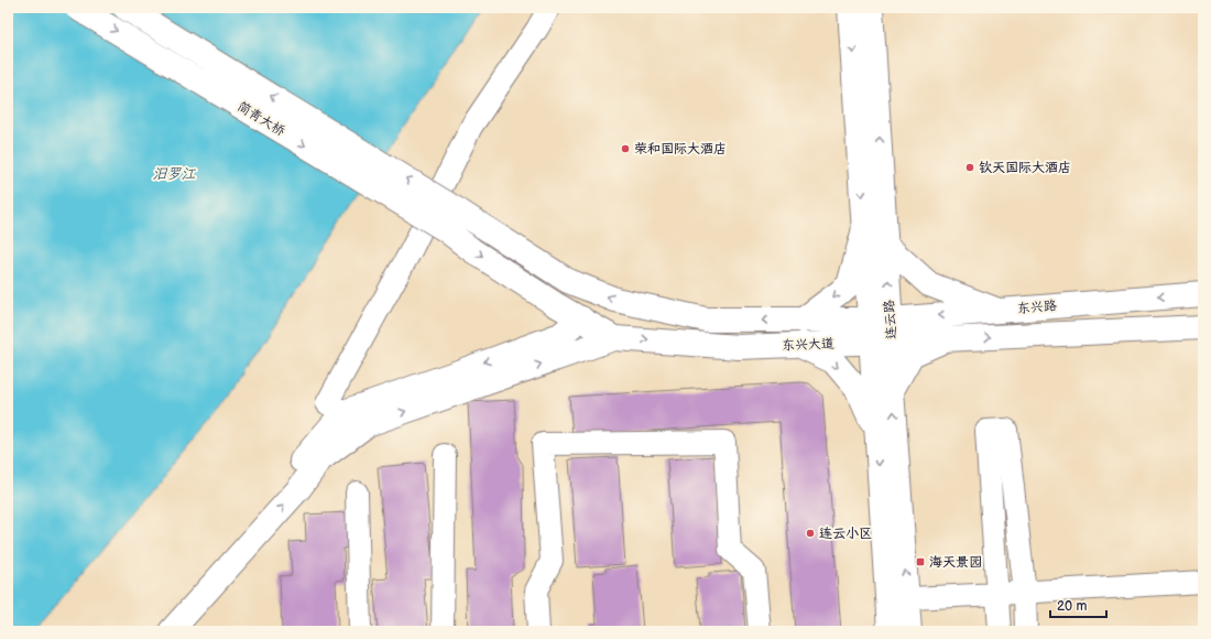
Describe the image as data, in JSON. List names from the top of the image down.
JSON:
{
  "streets": {
    "street": [
      "简青大桥",
      "东兴路",
      "连云路",
      "东兴大道"
    ]
  },
  "crossings": [
    ["简青大桥", "东兴大道"],
    ["东兴路", "连云路"],
    ["东兴路", "东兴大道"],
    ["连云路", "东兴大道"]
  ],
  "one_way": ["东兴路"],
  "water": ["汨罗江"],
  "places": {
    "other": ["荣和国际大酒店", "钦天国际大酒店", "连云小区"],
    "transit": ["海天景园"]
  },
  "scale_bar": "20 m"
}
